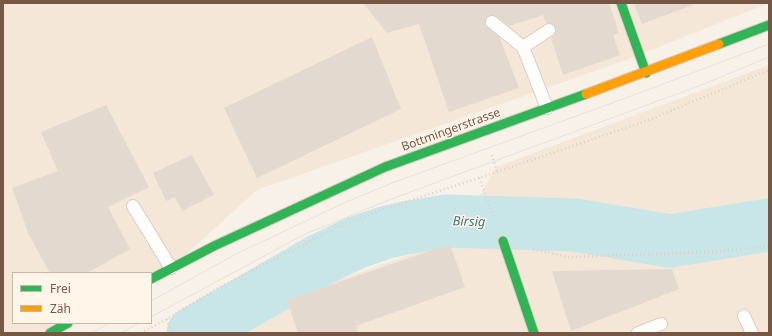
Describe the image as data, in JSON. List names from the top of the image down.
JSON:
{
  "streets": {
    "main road": ["Bottmingerstrasse"]
  },
  "water": ["Birsig"],
  "legend": ["Frei", "Zäh"]
}
